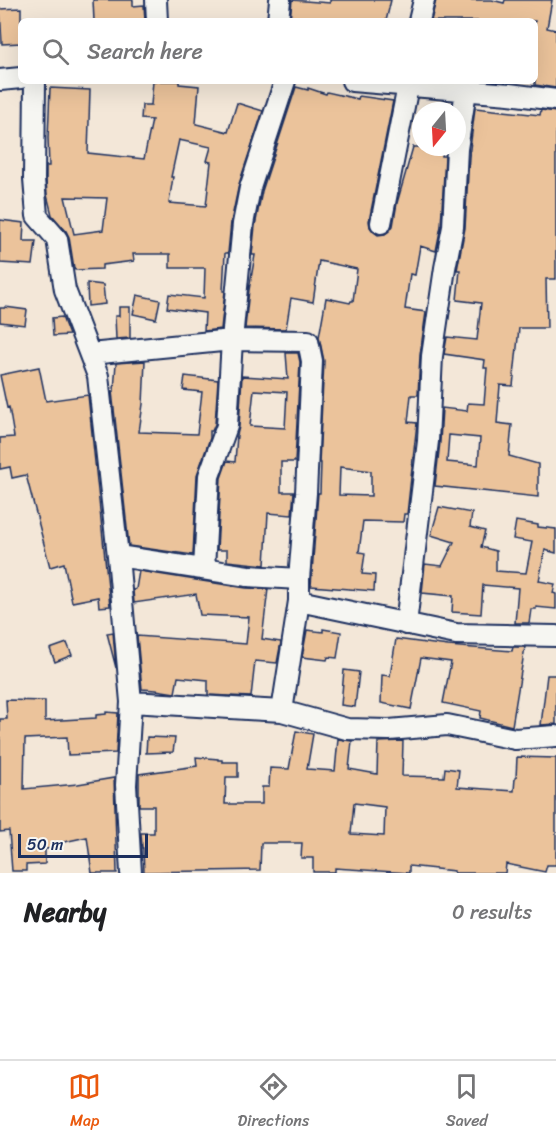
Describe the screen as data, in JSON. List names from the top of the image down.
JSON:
{
  "scale_bar": "50 m",
  "north": "bottom",
  "page": {
    "search": "Search here",
    "scale": "50 m",
    "heading": ["Nearby", "0 results"],
    "nav": ["Map", "Directions", "Saved"]
  }
}
